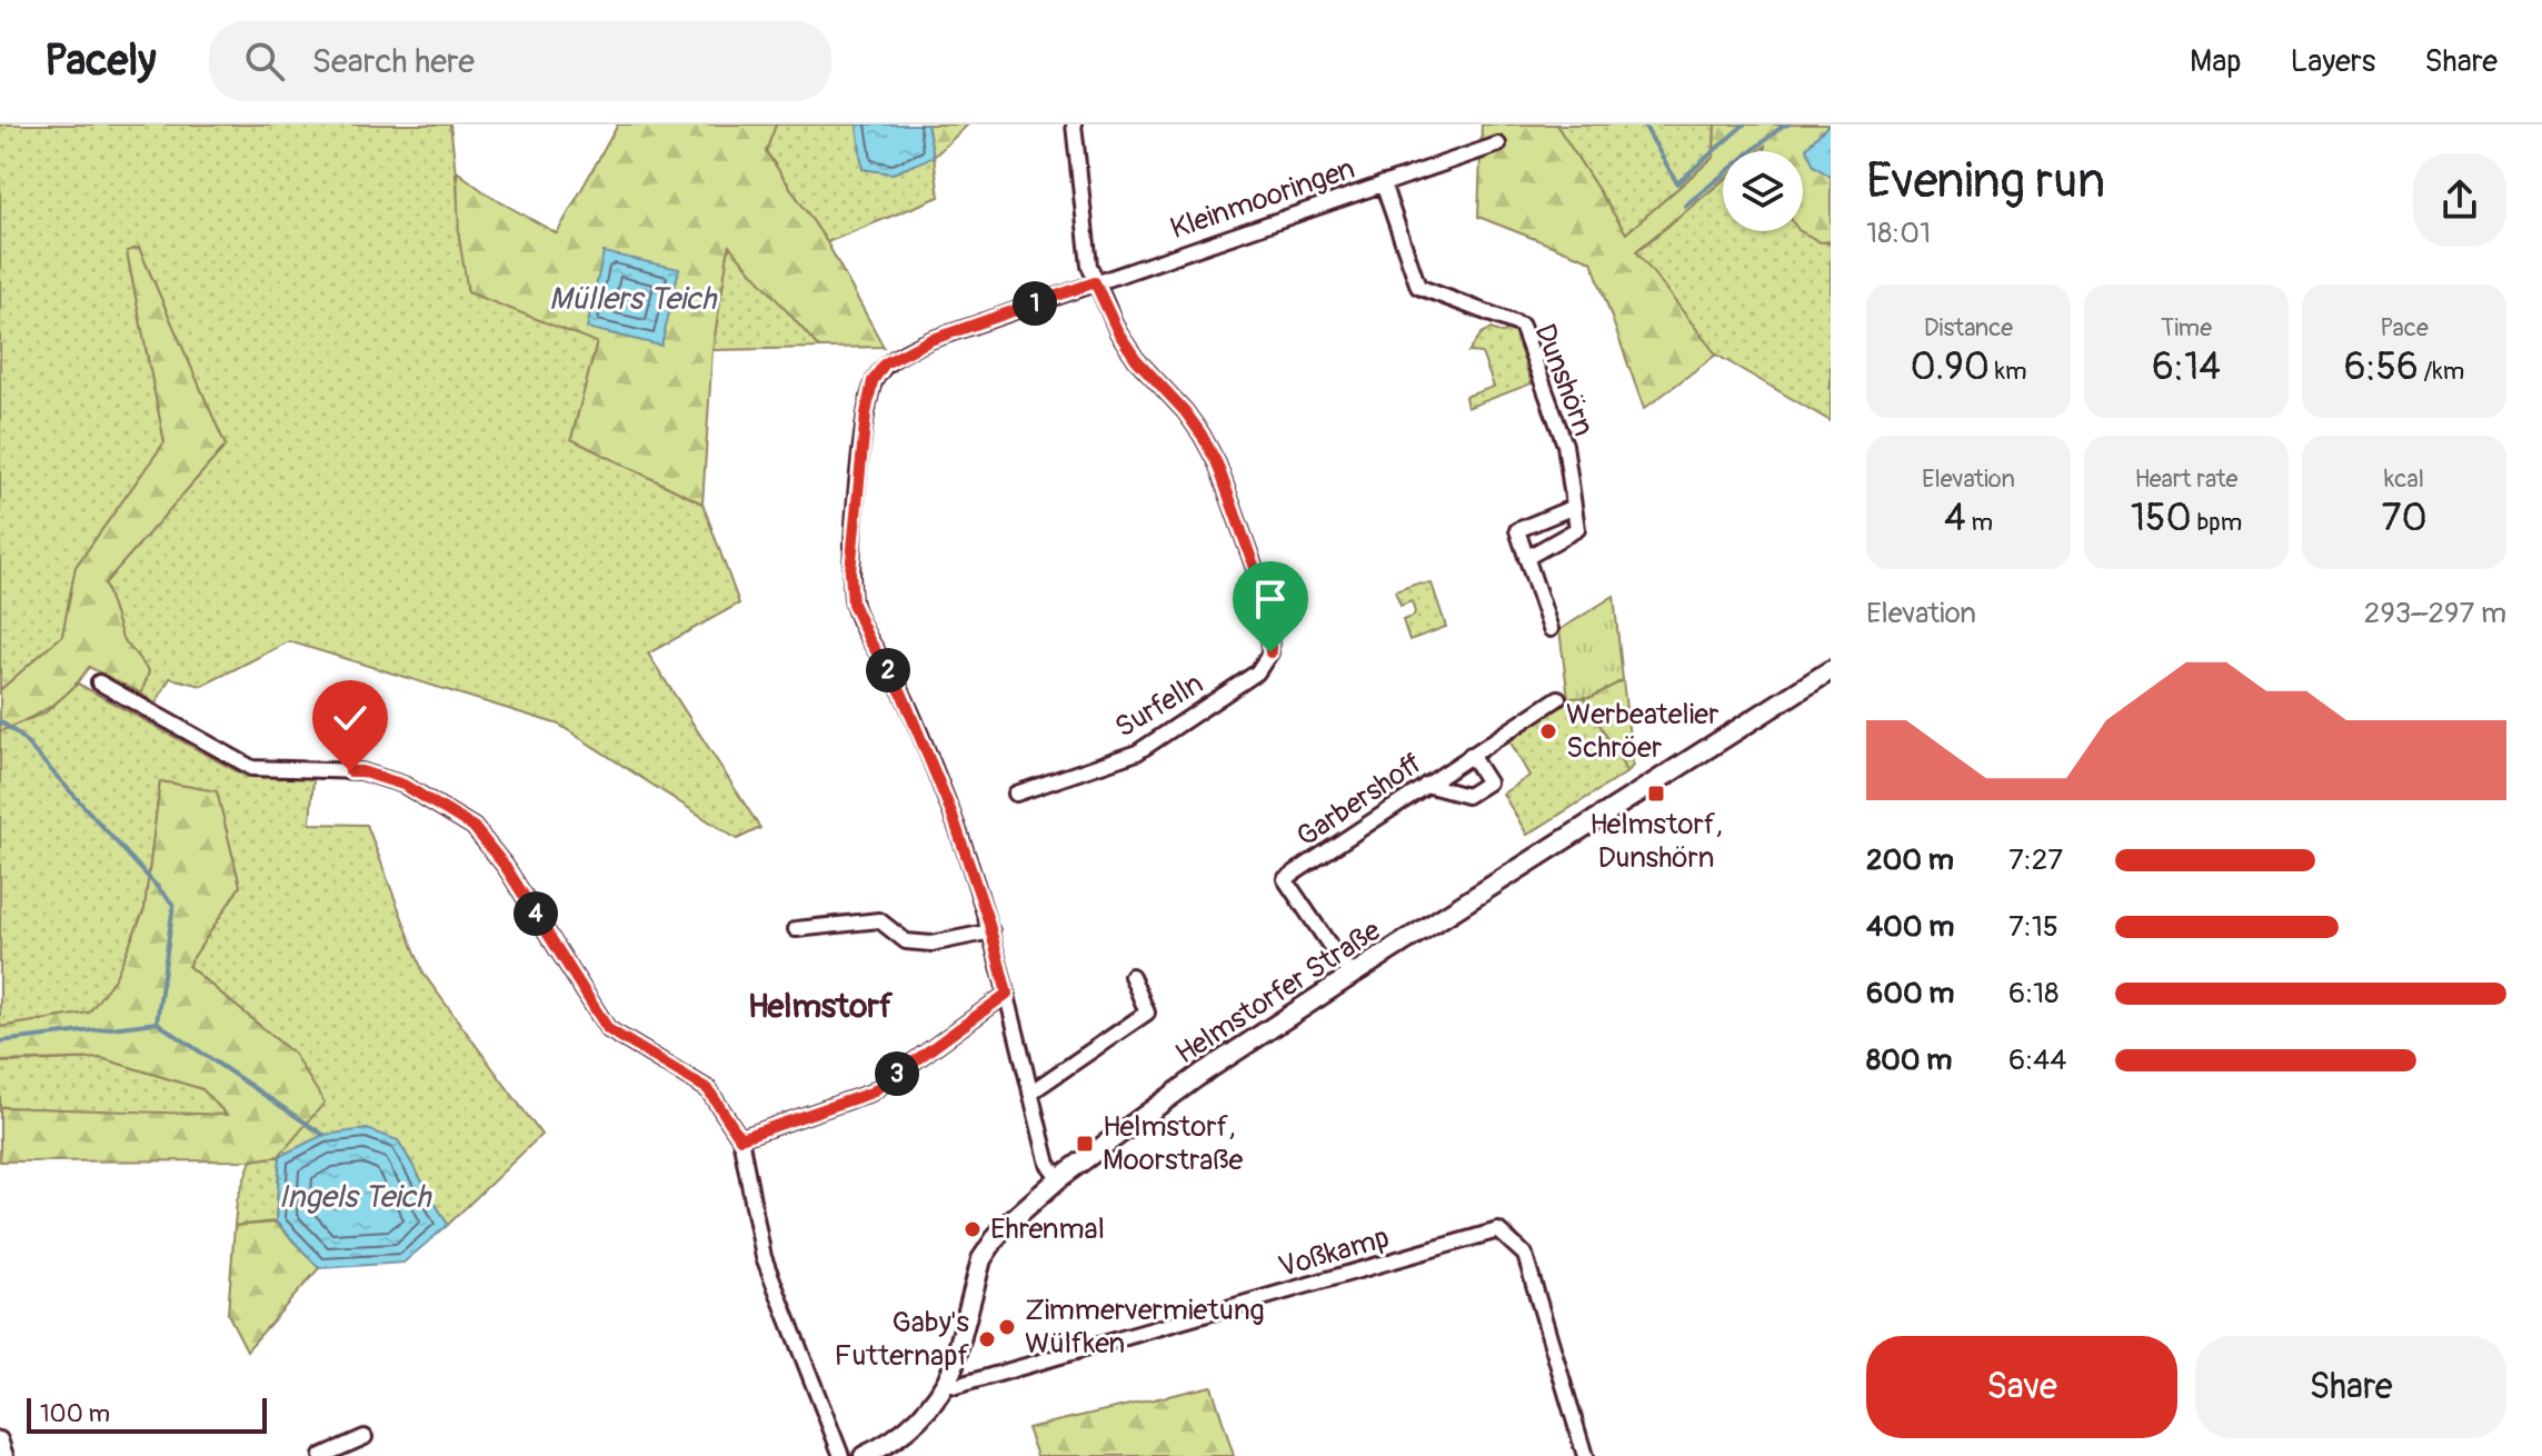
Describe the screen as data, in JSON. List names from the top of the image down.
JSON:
{
  "streets": {
    "main road": ["Helmstorfer Straße"],
    "street": [
      "Kleinmooringen",
      "Dunshörn",
      "Surfelln",
      "Garbershoff",
      "Voßkamp"
    ]
  },
  "crossings": [
    ["Kleinmooringen", "Dunshörn"],
    ["Kleinmooringen", "Surfelln"],
    ["Kleinmooringen", "Helmstorfer Straße"],
    ["Garbershoff", "Helmstorfer Straße"],
    ["Helmstorfer Straße", "Voßkamp"]
  ],
  "districts": ["Helmstorf"],
  "water": ["Müllers Teich", "Ingels Teich"],
  "places": {
    "other": [
      "Werbeatelier Schröer",
      "Ehrenmal",
      "Zimmervermietung Wülfken",
      "Gaby's Futternapf"
    ],
    "transit": ["Helmstorf, Dunshörn", "Helmstorf, Moorstraße"]
  },
  "scale_bar": "100 m",
  "page": {
    "header": "Pacely",
    "search": "Search here",
    "nav": ["Map", "Layers", "Share"],
    "heading": ["Evening run", "18:01"],
    "stats": [
      ["Distance", "0.90 km"],
      ["Time", "6:14"],
      ["Pace", "6:56 /km"],
      ["Elevation", "4 m"],
      ["Heart rate", "150 bpm"],
      ["kcal", "70"]
    ],
    "pins": [
      "1",
      "2",
      "4",
      "3"
    ],
    "chart": ["Elevation", "293–297 m"],
    "list": [
      {
        "name": "200 m",
        "note": "7:27"
      },
      {
        "name": "400 m",
        "note": "7:15"
      },
      {
        "name": "600 m",
        "note": "6:18"
      },
      {
        "name": "800 m",
        "note": "6:44"
      }
    ],
    "buttons": ["Save", "Share"],
    "scale": "100 m"
  }
}
